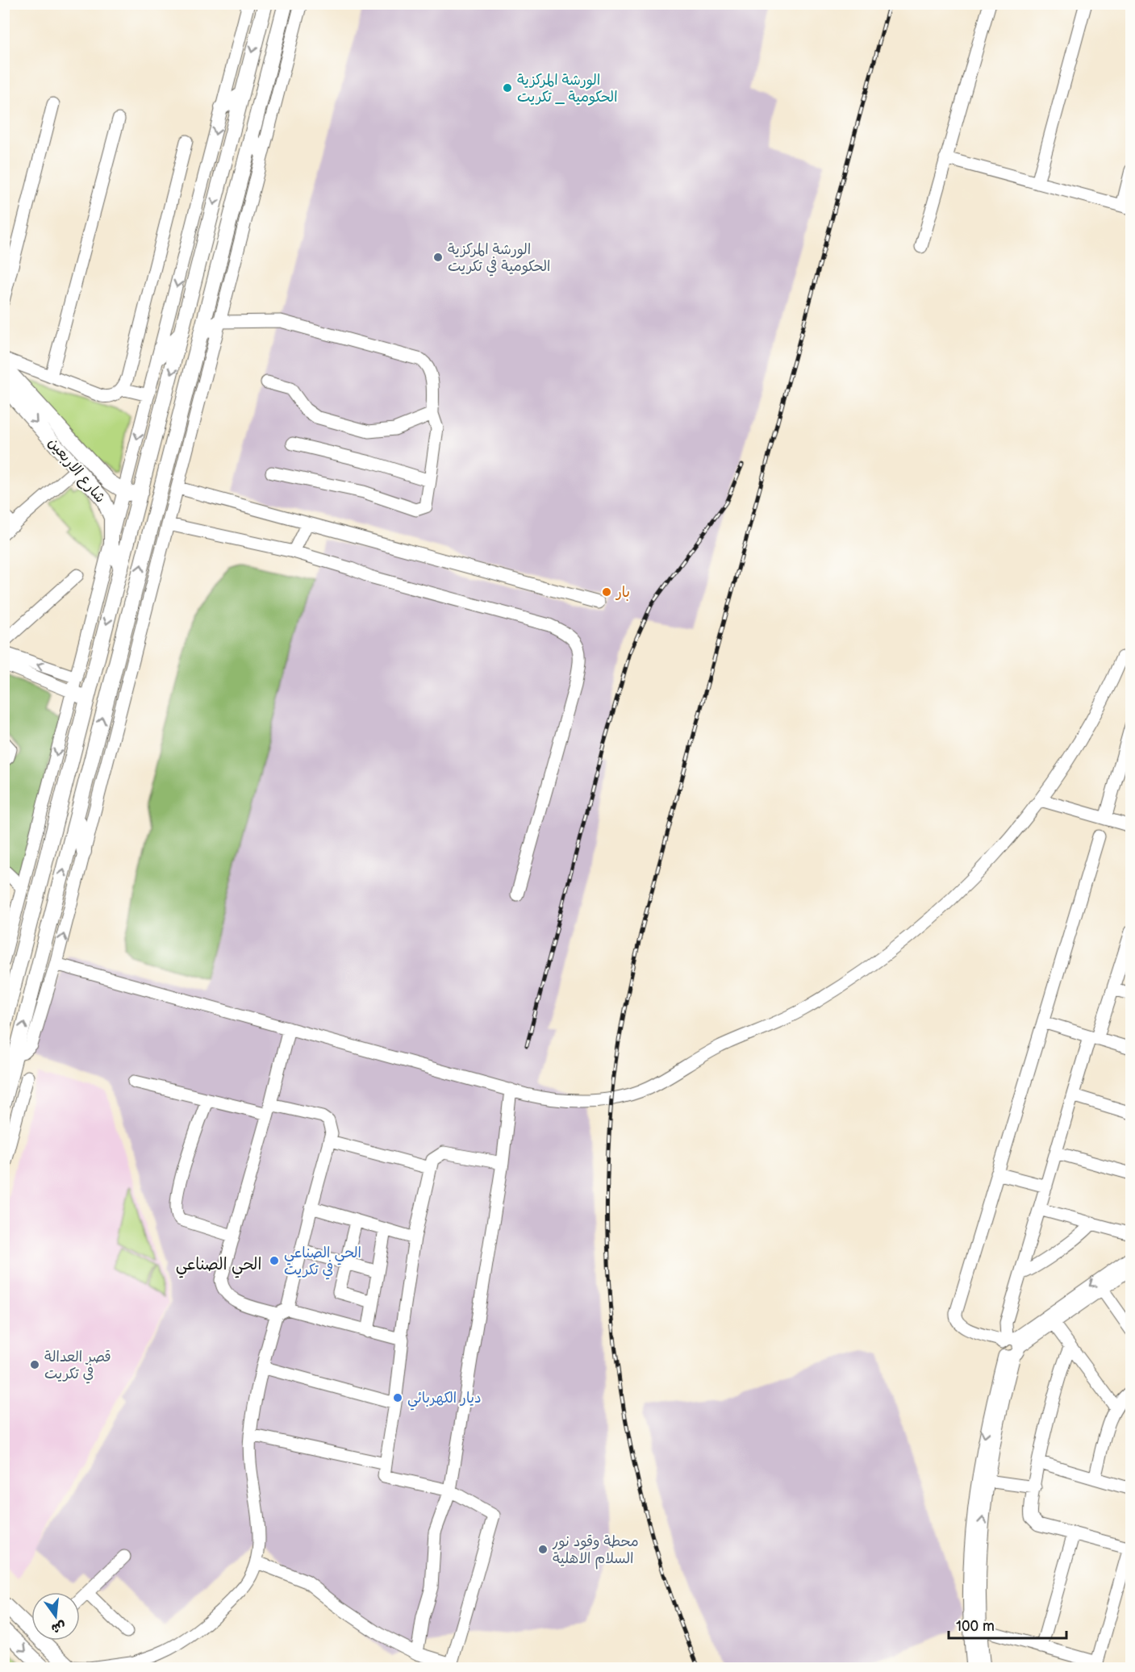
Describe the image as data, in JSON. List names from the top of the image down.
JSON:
{
  "streets": {
    "main road": ["شارع الاربعين"]
  },
  "districts": ["الحي الصناعي"],
  "places": [
    "الورشة المركزية الحكومية _ تكريت",
    "الورشة المركزية الحكومية في تكريت",
    "بار",
    "الحي الصناعي في تكريت",
    "قصر العدالة في تكريت",
    "ديار الكهربائي",
    "محطة وقود نور السلام الاهلية"
  ],
  "scale_bar": "100 m",
  "north": "bottom"
}
